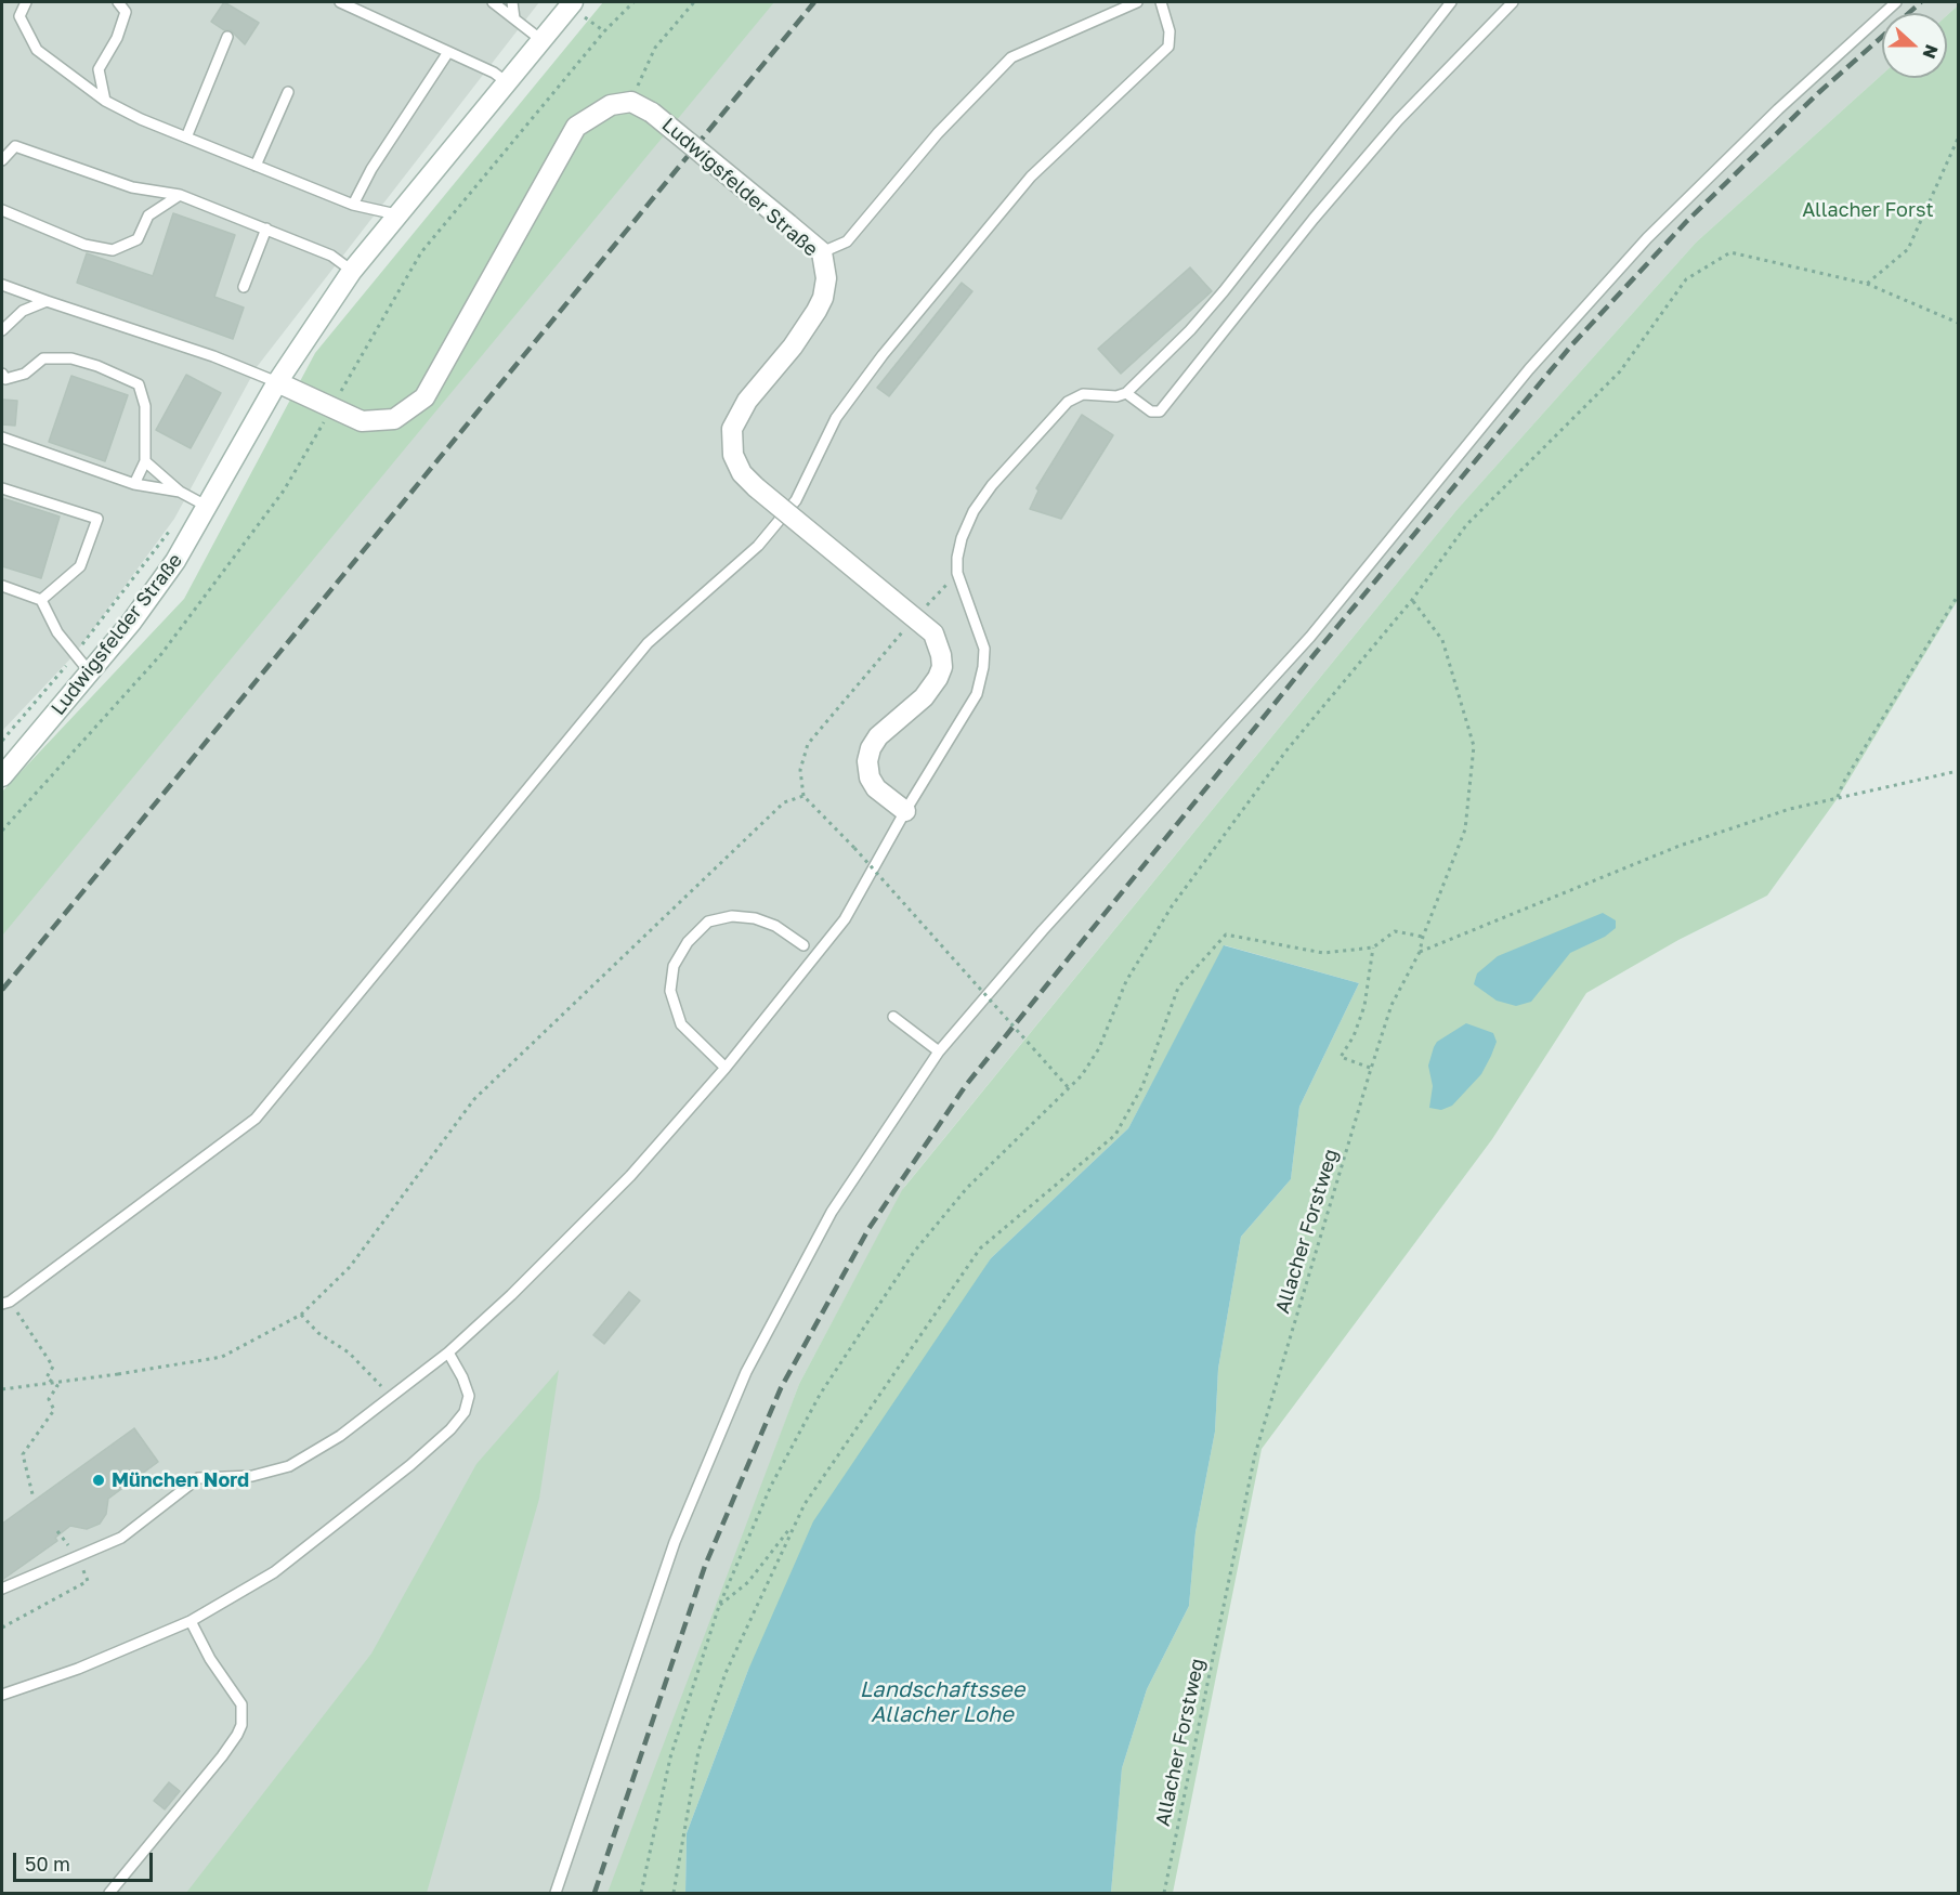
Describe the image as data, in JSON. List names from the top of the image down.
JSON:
{
  "streets": {
    "street": ["Ludwigsfelder Straße"],
    "path": ["Allacher Forstweg"]
  },
  "water": ["Landschaftssee Allacher Lohe"],
  "parks": ["Allacher Forst"],
  "places": ["München Nord"],
  "scale_bar": "50 m",
  "north": "right"
}
